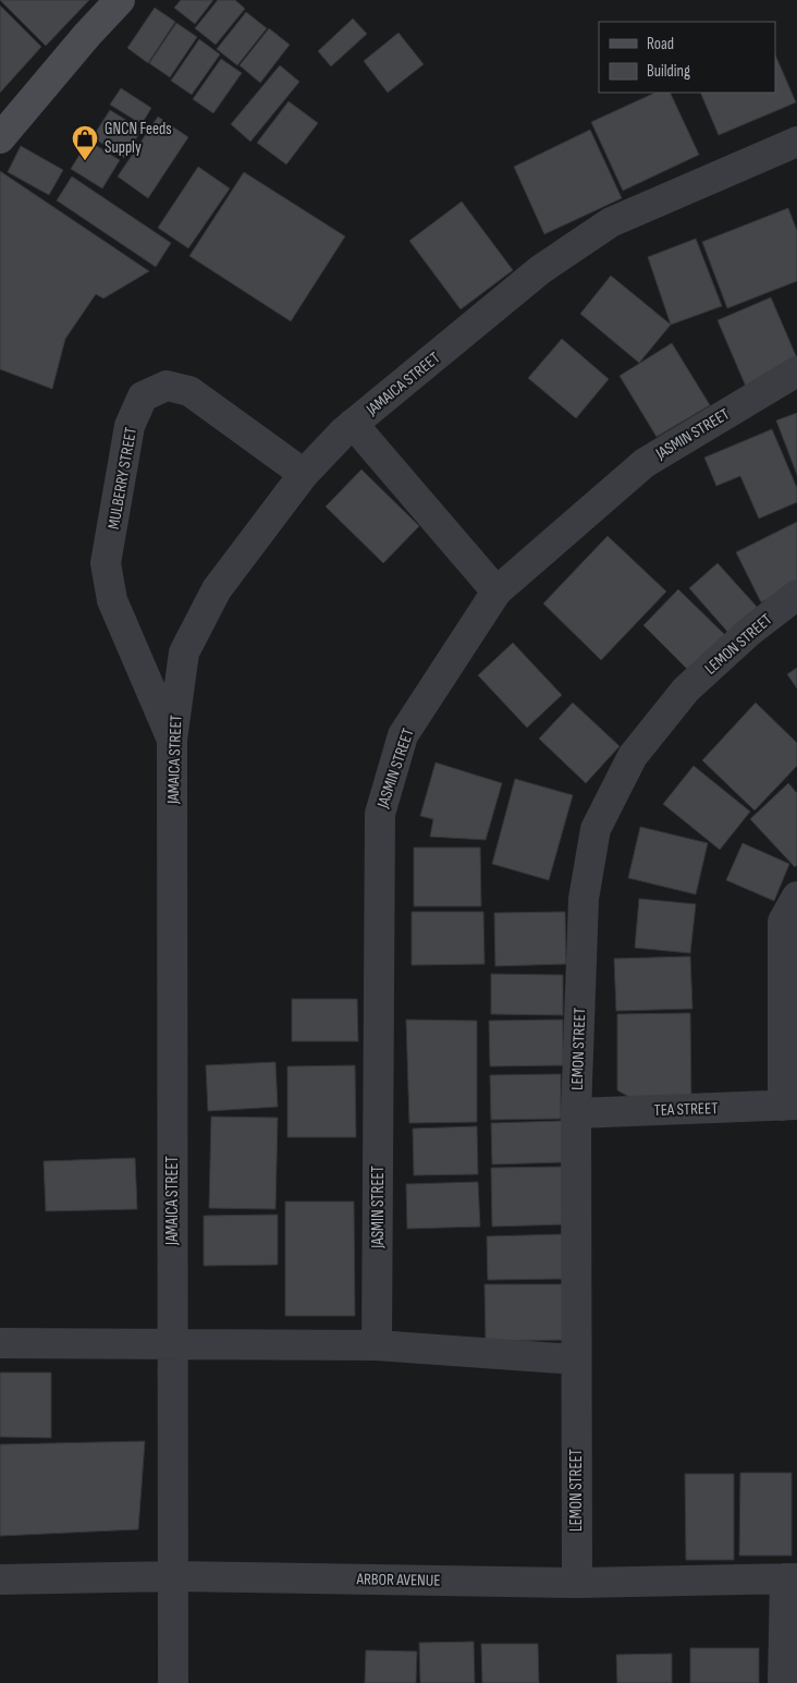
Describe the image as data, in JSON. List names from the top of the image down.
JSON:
{
  "streets": {
    "street": [
      "JAMAICA STREET",
      "JASMIN STREET",
      "MULBERRY STREET",
      "LEMON STREET",
      "TEA STREET",
      "ARBOR AVENUE"
    ]
  },
  "crossings": [
    ["JAMAICA STREET", "MULBERRY STREET"],
    ["JAMAICA STREET", "ARBOR AVENUE"],
    ["LEMON STREET", "TEA STREET"],
    ["LEMON STREET", "ARBOR AVENUE"]
  ],
  "places": {
    "shop": ["GNCN Feeds Supply"]
  },
  "legend": ["Road", "Building"]
}
